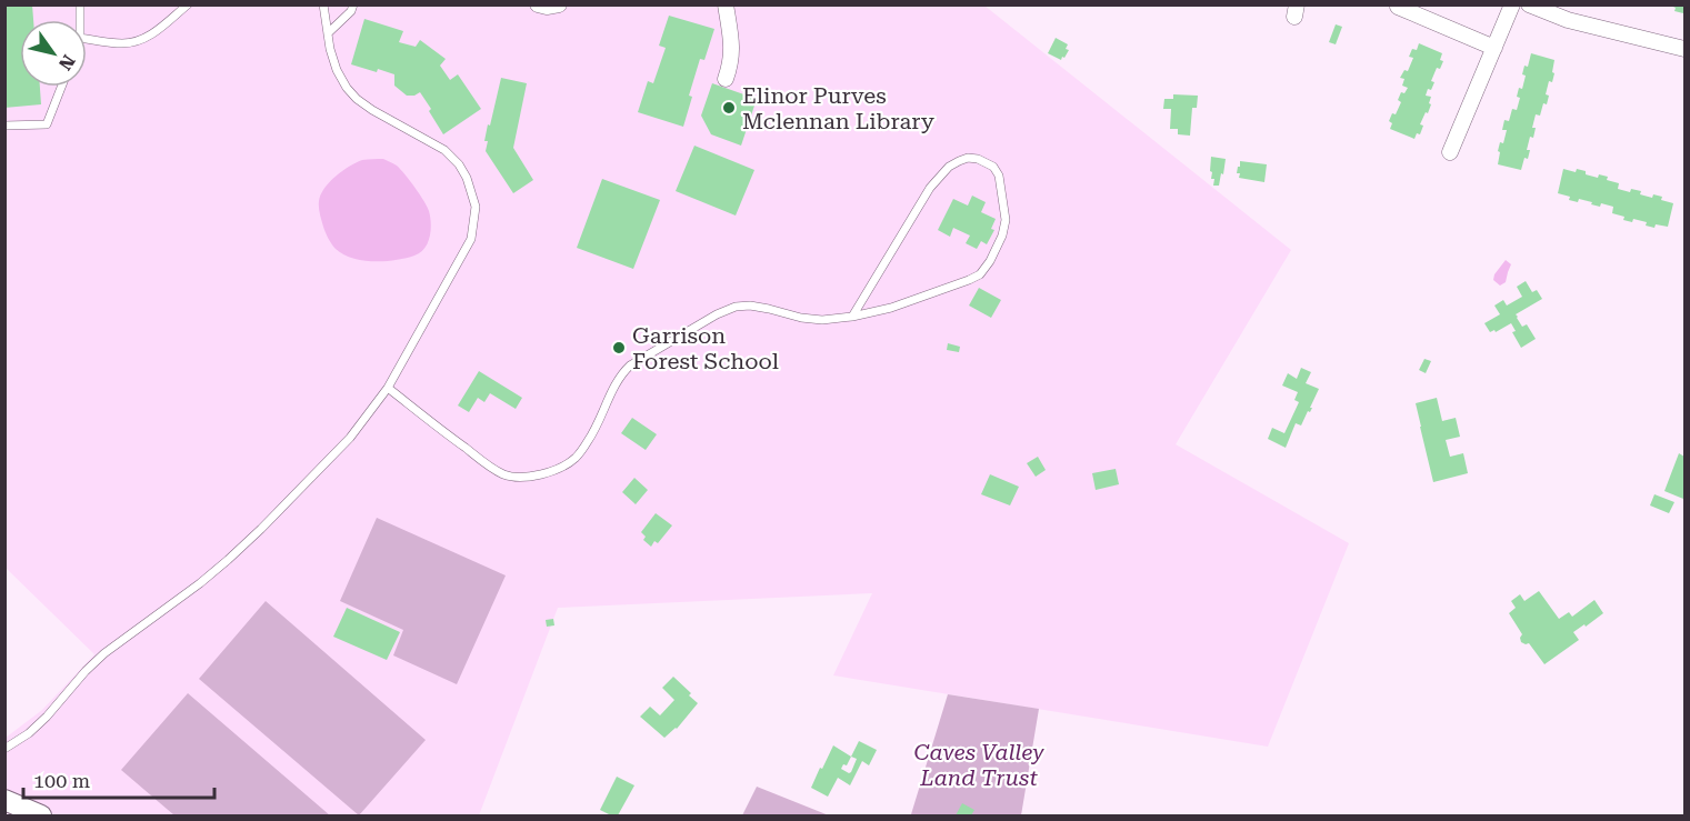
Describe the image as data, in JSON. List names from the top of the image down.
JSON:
{
  "parks": ["Caves Valley Land Trust"],
  "places": ["Elinor Purves Mclennan Library", "Garrison Forest School"],
  "scale_bar": "100 m",
  "north": "bottom right"
}
